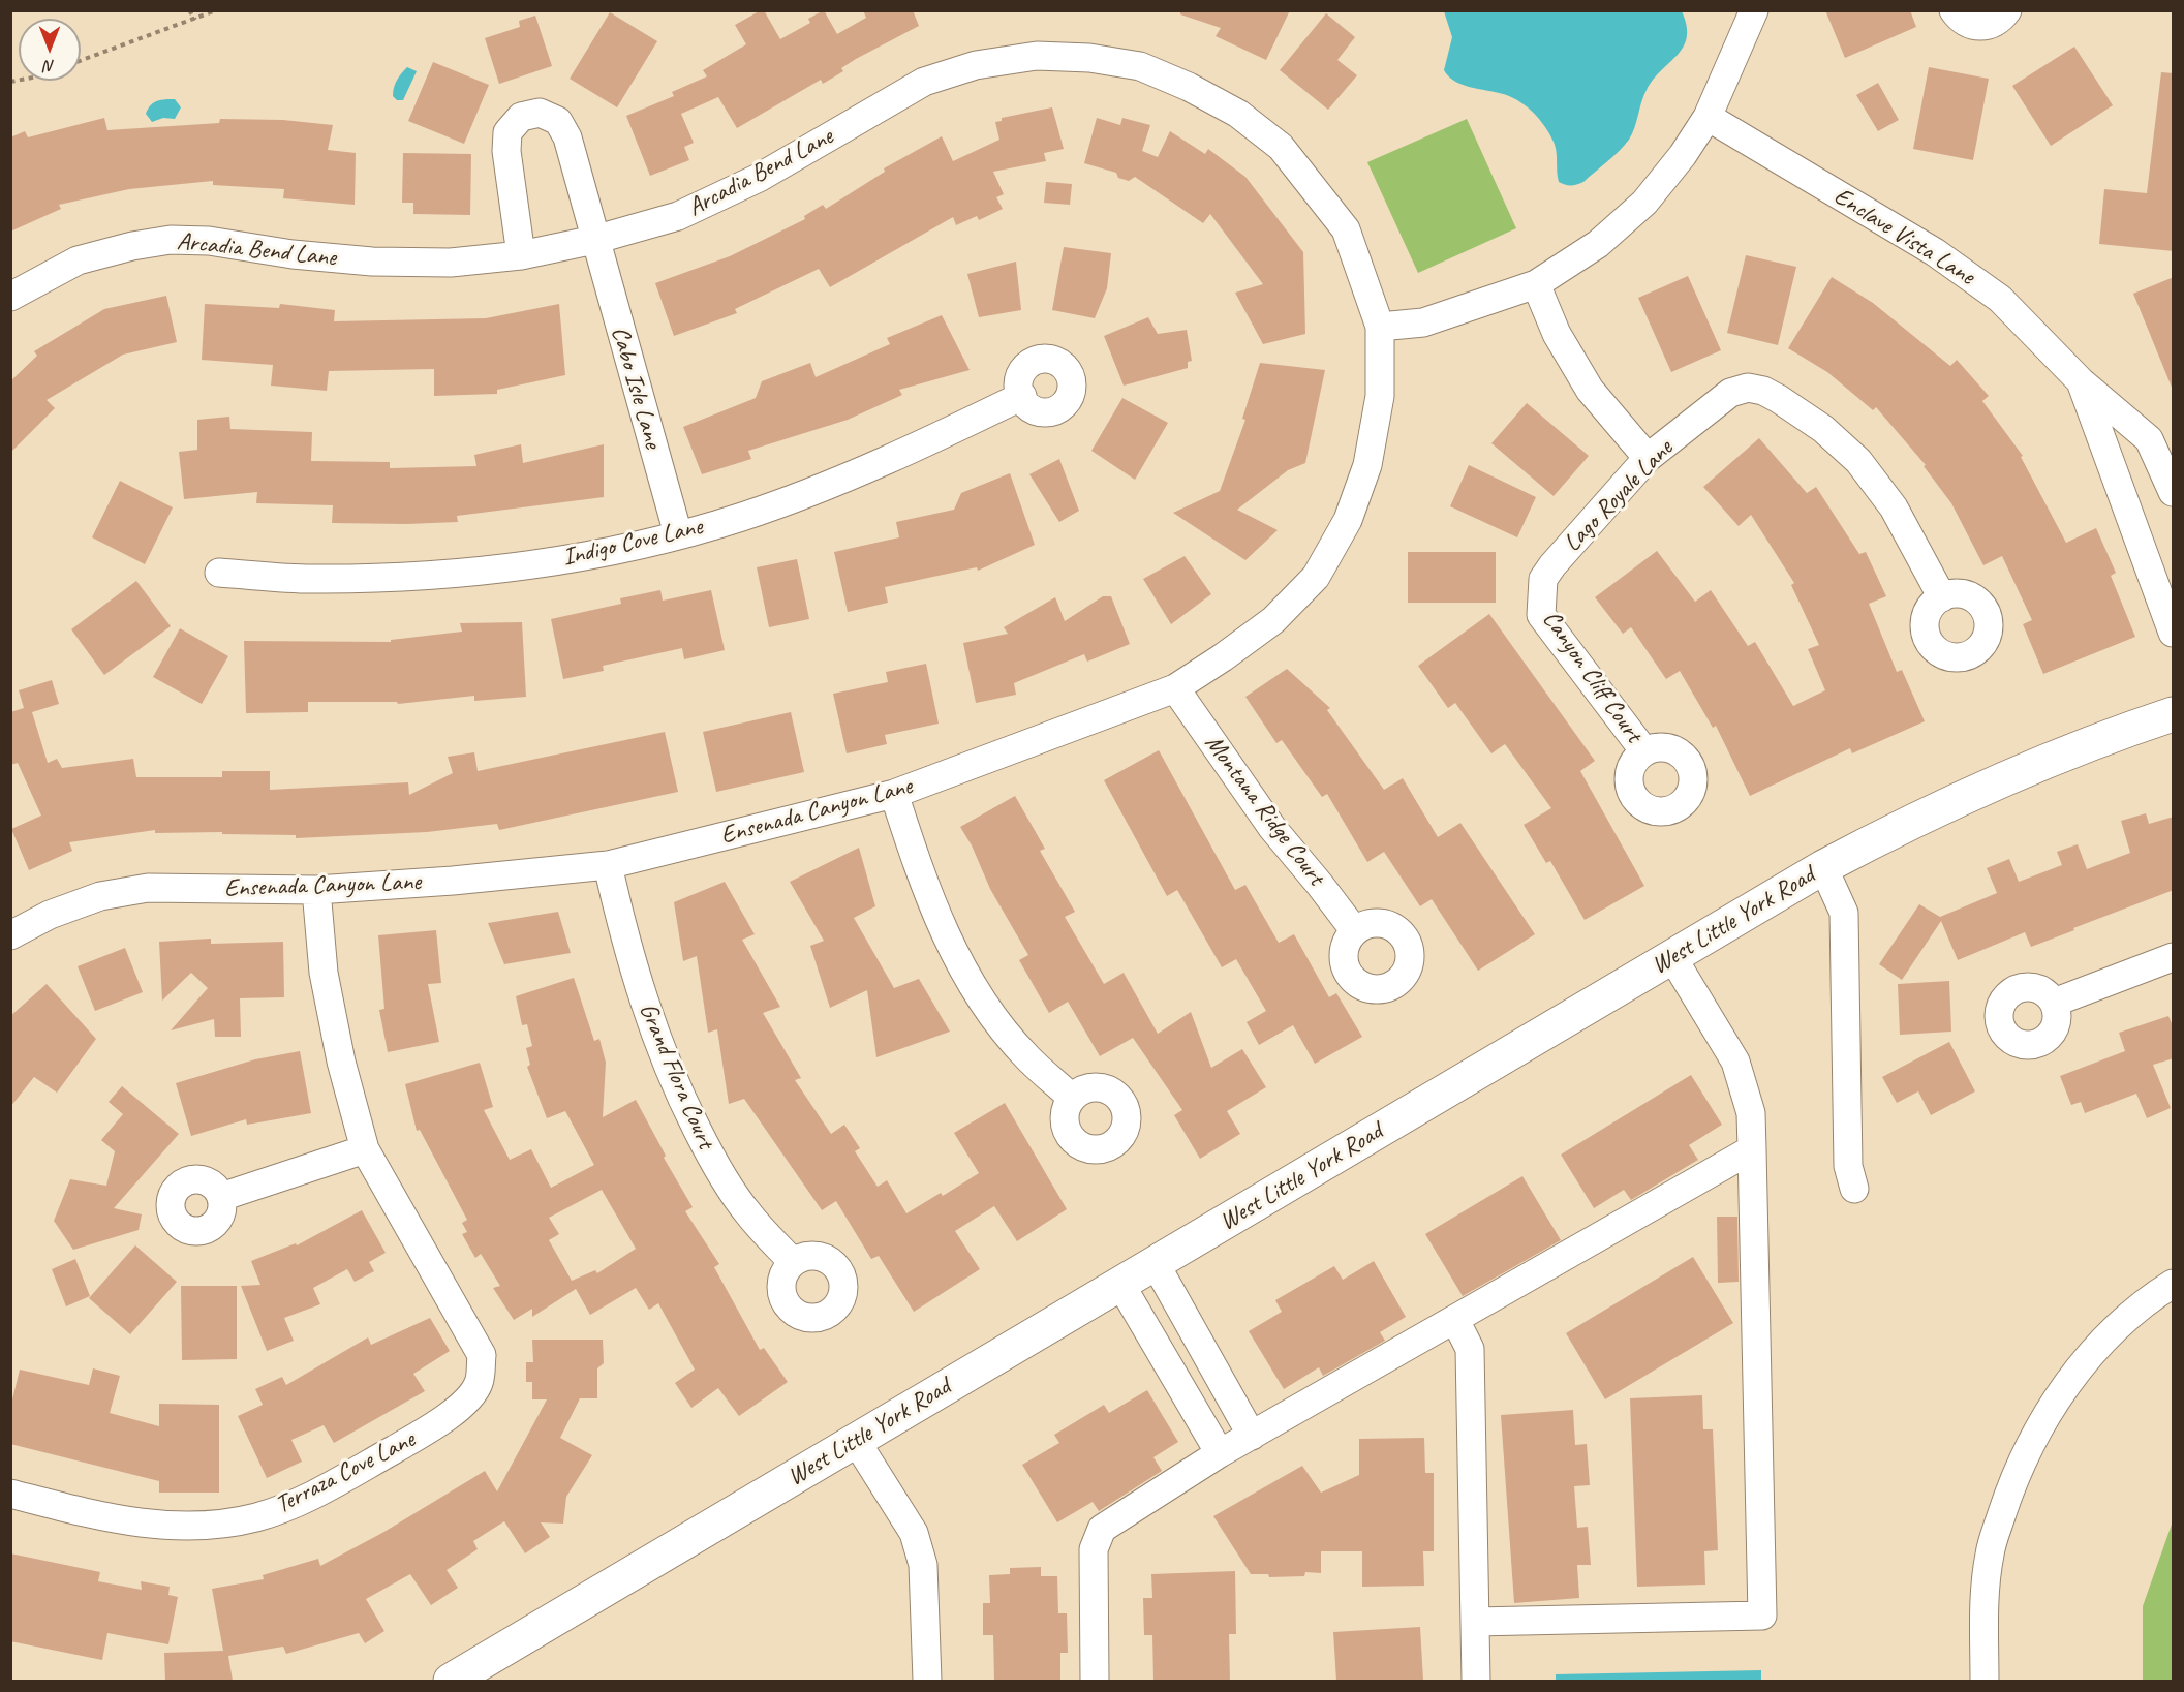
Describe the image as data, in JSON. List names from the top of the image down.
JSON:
{
  "streets": {
    "main road": ["West Little York Road"],
    "street": [
      "Arcadia Bend Lane",
      "Enclave Vista Lane",
      "Cabo Isle Lane",
      "Lago Royale Lane",
      "Indigo Cove Lane",
      "Canyon Cliff Court",
      "Montana Ridge Court",
      "Ensenada Canyon Lane",
      "Grand Flora Court",
      "Terraza Cove Lane"
    ]
  },
  "crossings": [
    ["Arcadia Bend Lane", "Cabo Isle Lane"],
    ["Arcadia Bend Lane", "Ensenada Canyon Lane"],
    ["Cabo Isle Lane", "Indigo Cove Lane"],
    ["Lago Royale Lane", "Canyon Cliff Court"],
    ["Montana Ridge Court", "Ensenada Canyon Lane"],
    ["Ensenada Canyon Lane", "Grand Flora Court"]
  ],
  "north": "bottom"
}
